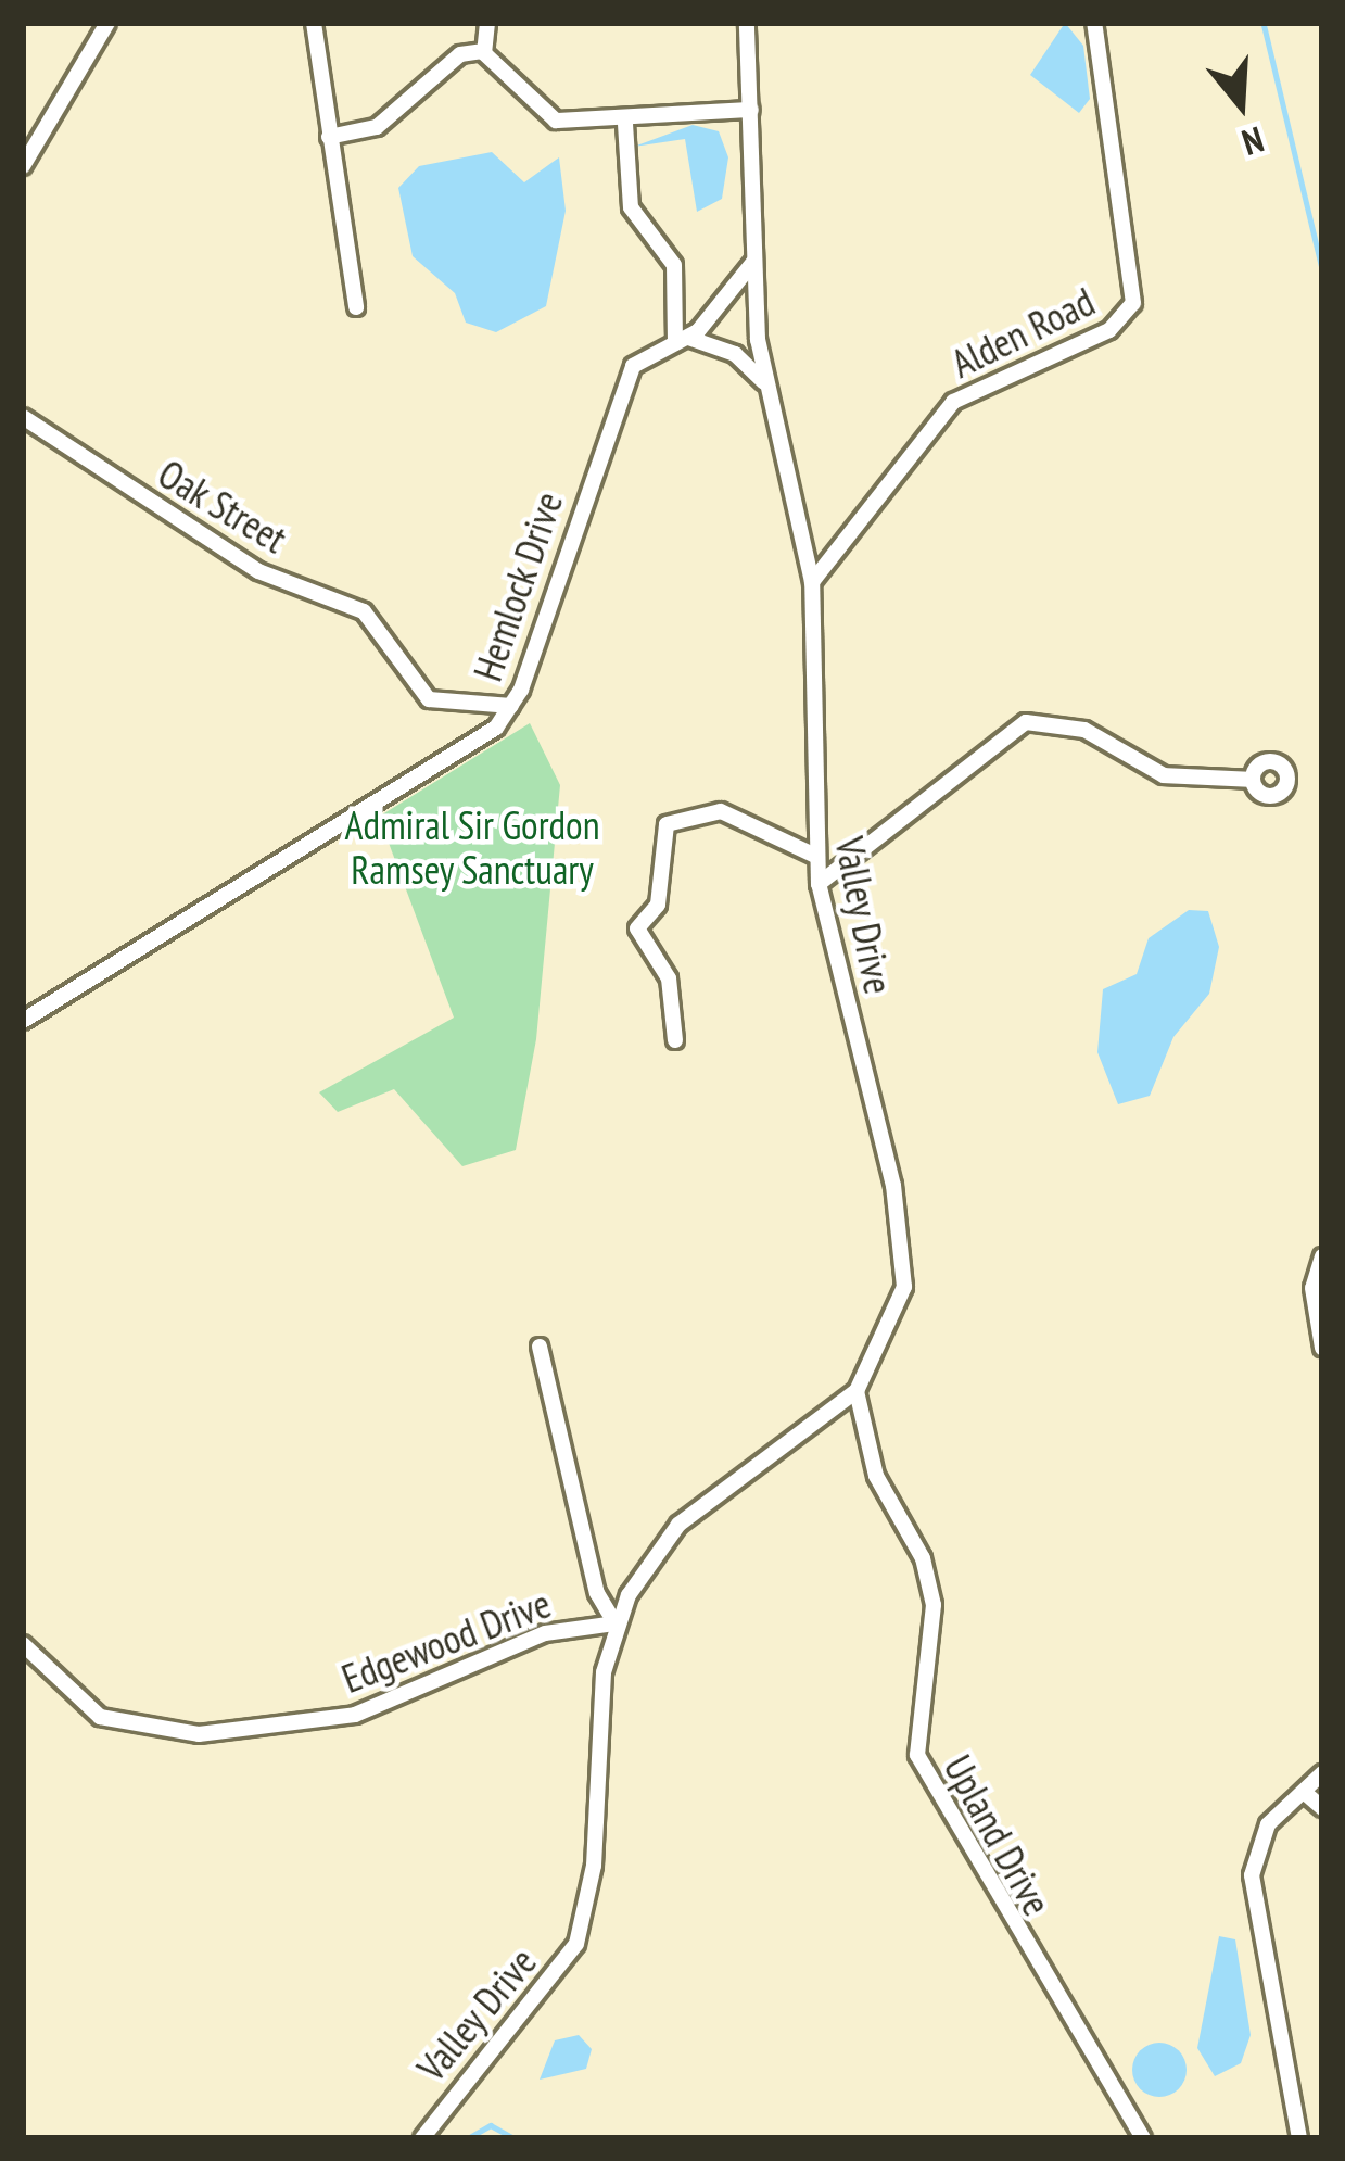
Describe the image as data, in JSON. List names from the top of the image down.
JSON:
{
  "streets": {
    "street": [
      "Alden Road",
      "Oak Street",
      "Hemlock Drive",
      "Valley Drive",
      "Edgewood Drive",
      "Upland Drive"
    ]
  },
  "crossings": [
    ["Alden Road", "Valley Drive"],
    ["Oak Street", "Hemlock Drive"],
    ["Hemlock Drive", "Valley Drive"],
    ["Valley Drive", "Edgewood Drive"],
    ["Valley Drive", "Upland Drive"]
  ],
  "parks": ["Admiral Sir Gordon Ramsey Sanctuary"],
  "north": "bottom"
}
